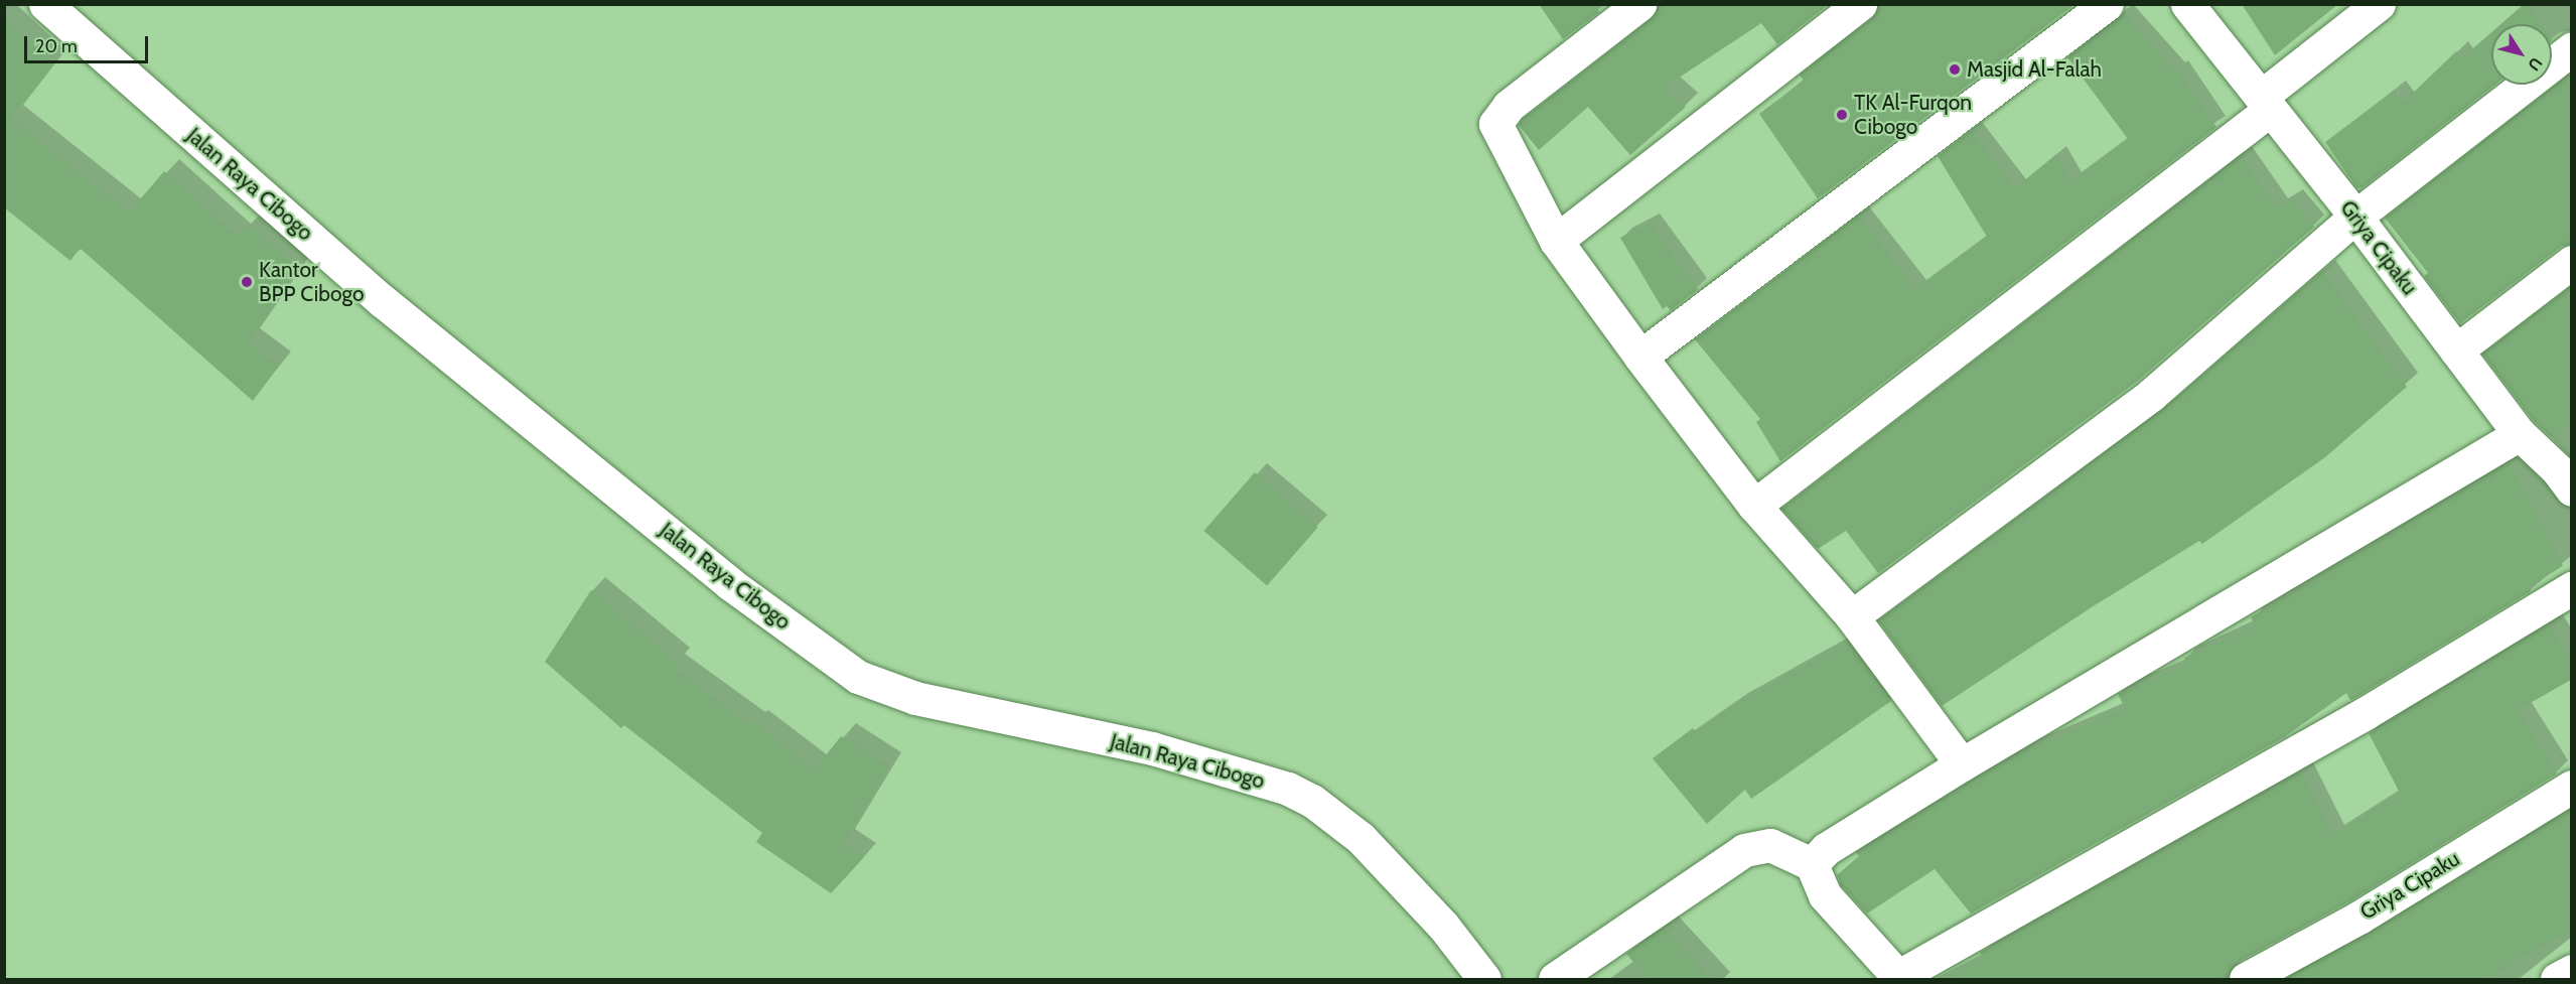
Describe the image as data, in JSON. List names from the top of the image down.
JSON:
{
  "streets": {
    "street": ["Jalan Raya Cibogo", "Griya Cipaku"]
  },
  "places": ["Masjid Al-Falah", "TK Al-Furqon Cibogo", "Kantor BPP Cibogo"],
  "scale_bar": "20 m",
  "north": "bottom right"
}
